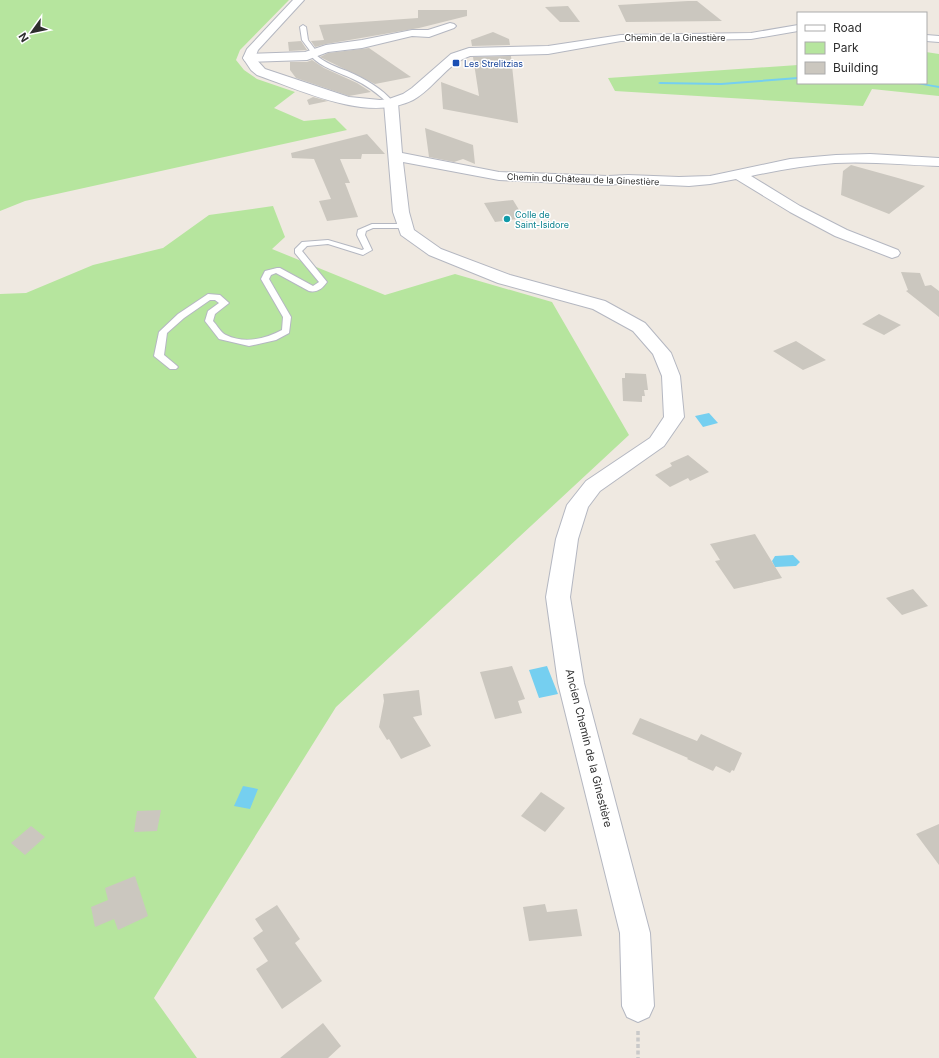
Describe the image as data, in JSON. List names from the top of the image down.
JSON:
{
  "streets": {
    "street": ["Chemin de la Ginestière", "Chemin du Château de la Ginestière", "Ancien Chemin de la Ginestière"]
  },
  "crossings": [
    ["Chemin de la Ginestière", "Ancien Chemin de la Ginestière"],
    ["Chemin du Château de la Ginestière", "Ancien Chemin de la Ginestière"]
  ],
  "places": {
    "transit": ["Les Strelitzias"],
    "other": ["Colle de Saint-Isidore"]
  },
  "legend": ["Road", "Park", "Building"],
  "north": "bottom left"
}
